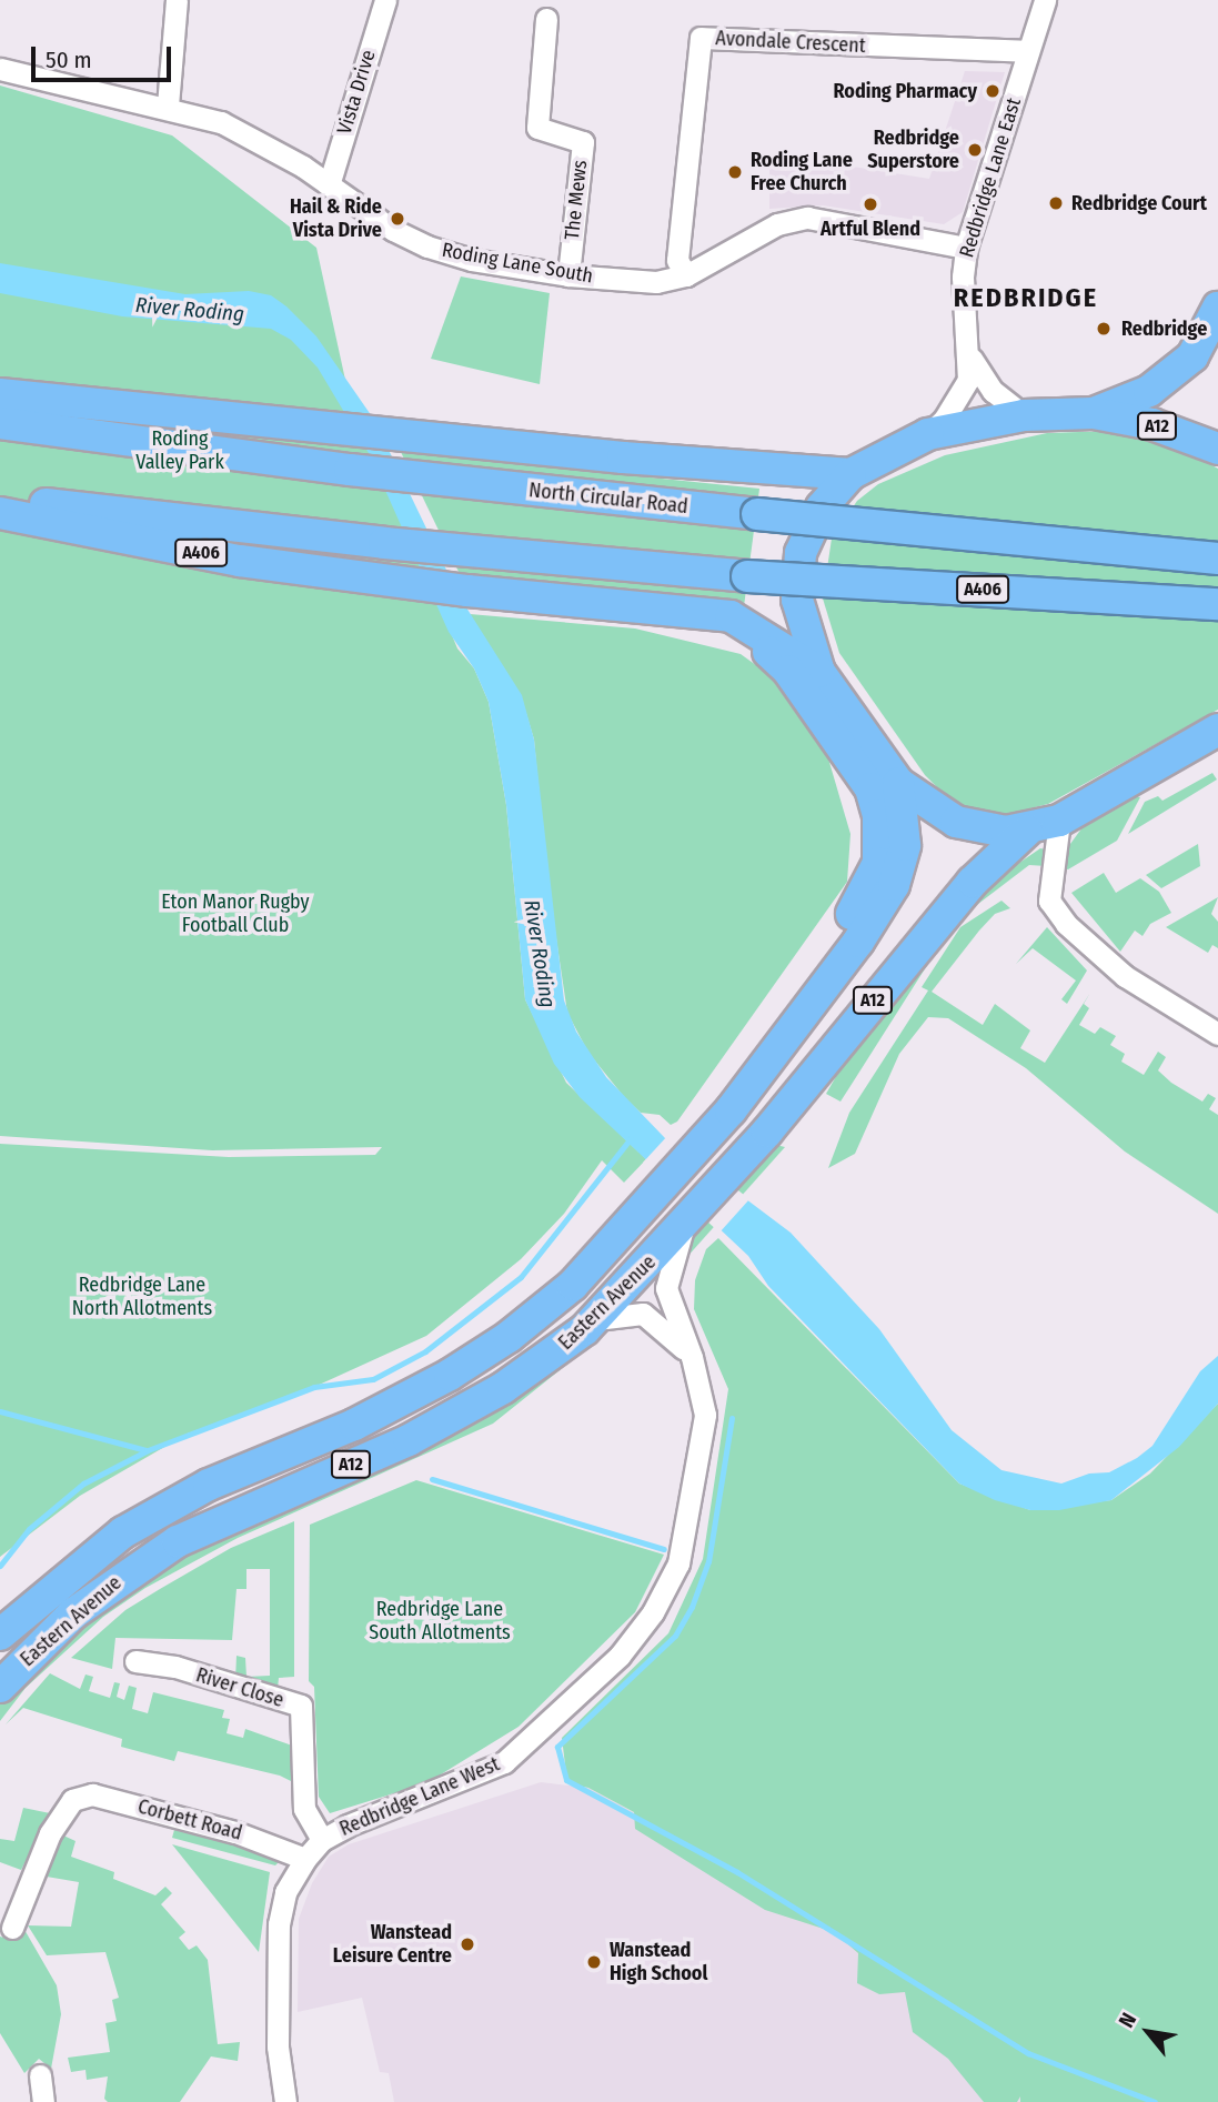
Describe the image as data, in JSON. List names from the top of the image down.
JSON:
{
  "streets": {
    "highway": [
      "A12",
      "North Circular Road",
      "A406",
      "Eastern Avenue"
    ],
    "street": [
      "Avondale Crescent",
      "Vista Drive",
      "Redbridge Lane East",
      "The Mews",
      "Roding Lane South",
      "River Close",
      "Redbridge Lane West",
      "Corbett Road"
    ]
  },
  "crossings": [
    ["Avondale Crescent", "Redbridge Lane East"],
    ["Avondale Crescent", "Roding Lane South"],
    ["Vista Drive", "Roding Lane South"],
    ["Redbridge Lane East", "Roding Lane South"],
    ["Redbridge Lane East", "A12"],
    ["The Mews", "Roding Lane South"],
    ["A12", "A406"],
    ["A12", "Eastern Avenue"],
    ["A406", "Eastern Avenue"],
    ["Eastern Avenue", "Redbridge Lane West"],
    ["River Close", "Redbridge Lane West"],
    ["Redbridge Lane West", "Corbett Road"]
  ],
  "districts": ["REDBRIDGE"],
  "water": ["River Roding"],
  "parks": [
    "Roding Valley Park",
    "Eton Manor Rugby Football Club",
    "Redbridge Lane North Allotments",
    "Redbridge Lane South Allotments"
  ],
  "places": [
    "Roding Pharmacy",
    "Redbridge Superstore",
    "Roding Lane Free Church",
    "Redbridge Court",
    "Artful Blend",
    "Hail & Ride Vista Drive",
    "Redbridge",
    "Wanstead Leisure Centre",
    "Wanstead High School"
  ],
  "scale_bar": "50 m",
  "north": "top left"
}
